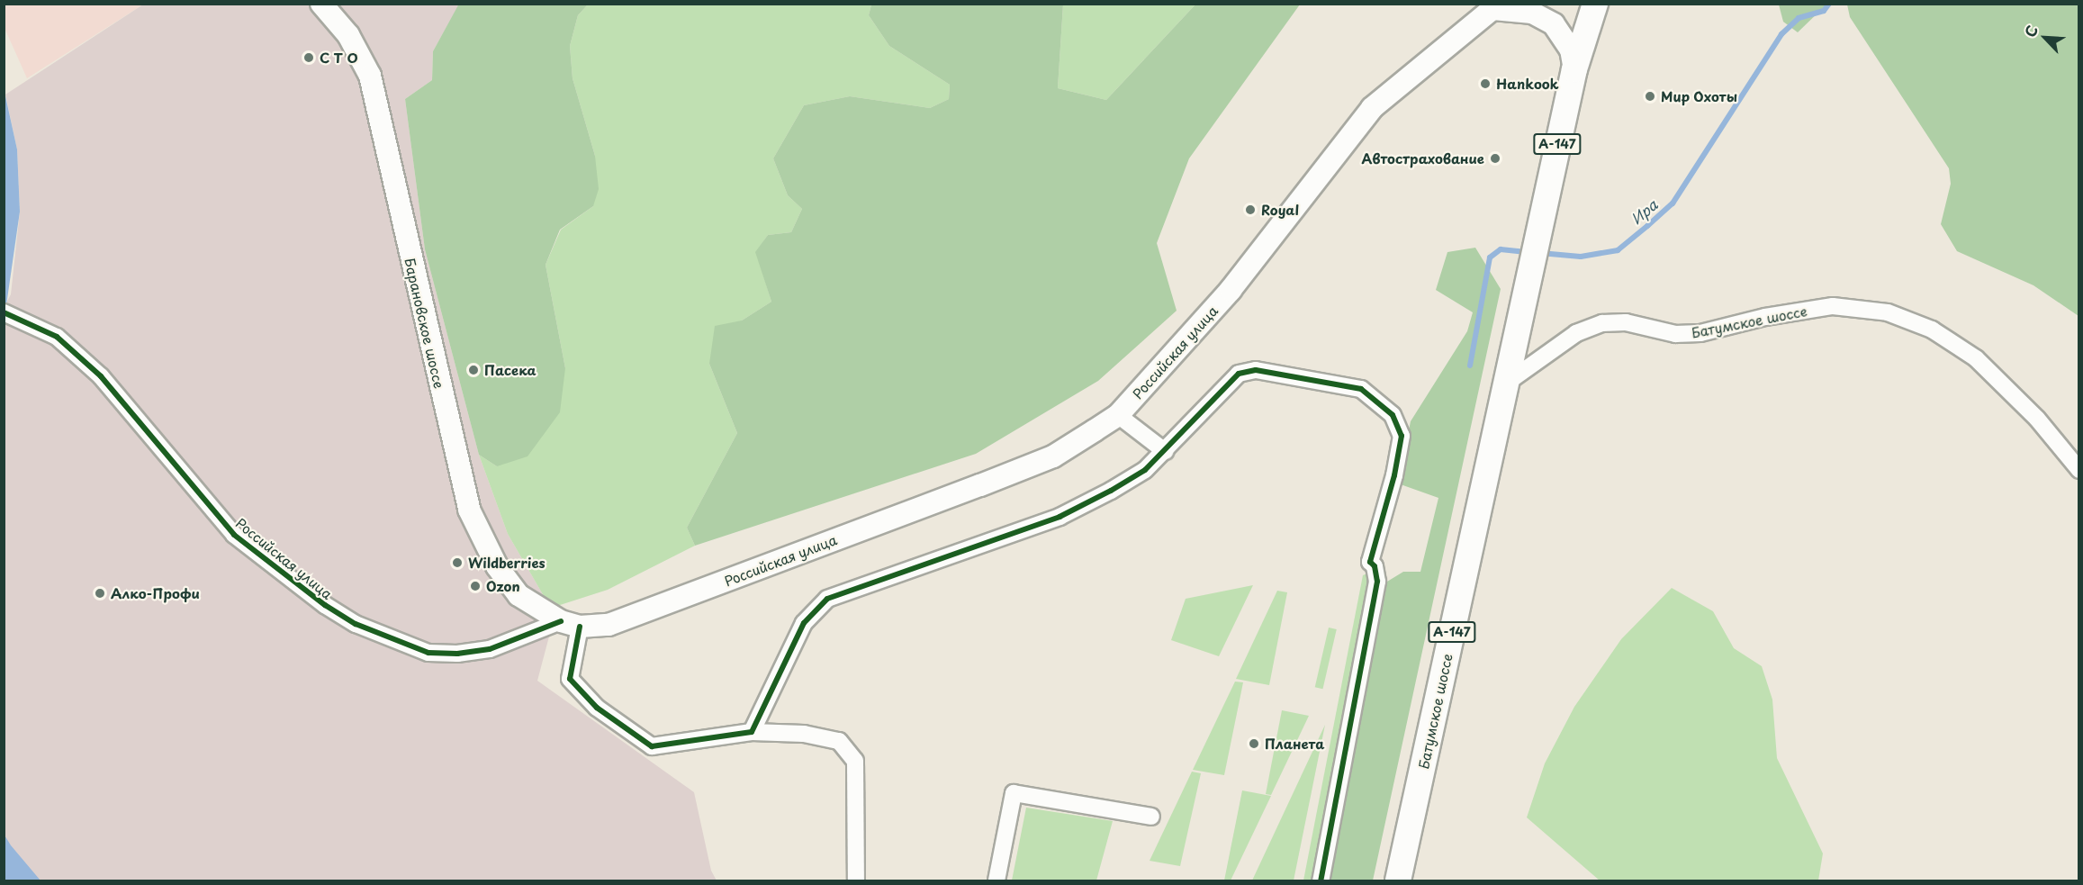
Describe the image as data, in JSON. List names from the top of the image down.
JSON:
{
  "streets": {
    "highway": ["А-147", "Батумское шоссе"],
    "main road": ["Барановское шоссе", "Российская улица"]
  },
  "crossings": [
    ["Барановское шоссе", "Российская улица"]
  ],
  "water": ["Ира"],
  "places": [
    "С Т О",
    "Hankook",
    "Мир Охоты",
    "Автострахование",
    "Royal",
    "Пасека",
    "Wildberries",
    "Ozon",
    "Алко-Профи",
    "Планета"
  ],
  "north": "top left"
}
